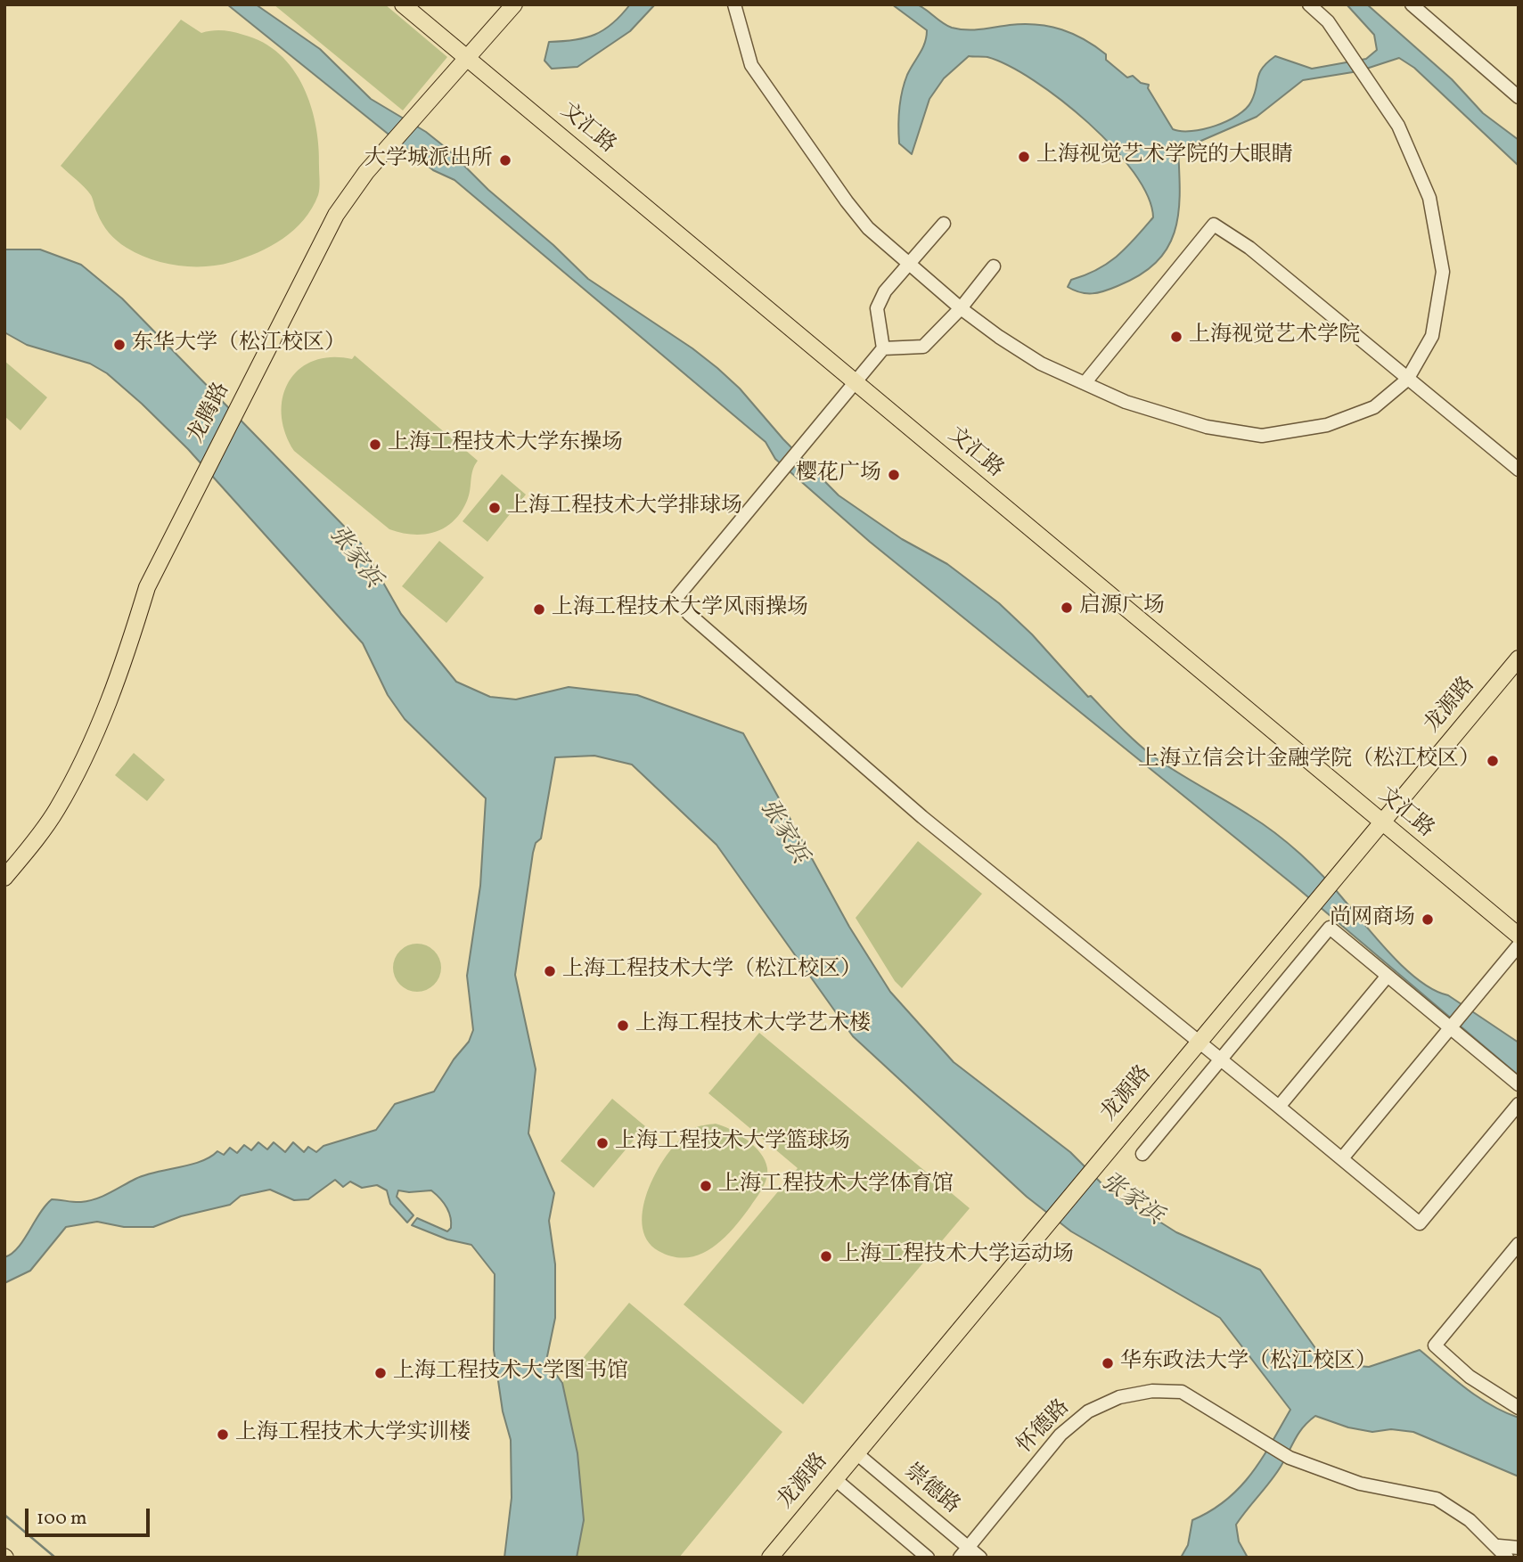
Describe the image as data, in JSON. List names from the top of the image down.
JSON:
{
  "streets": {
    "main road": ["文汇路", "龙腾路", "龙源路"],
    "street": ["怀德路", "崇德路"]
  },
  "crossings": [
    ["文汇路", "龙腾路"],
    ["文汇路", "龙源路"],
    ["龙源路", "崇德路"],
    ["怀德路", "崇德路"]
  ],
  "water": ["张家浜"],
  "places": [
    "上海视觉艺术学院的大眼睛",
    "大学城派出所",
    "上海视觉艺术学院",
    "东华大学（松江校区）",
    "上海工程技术大学东操场",
    "樱花广场",
    "上海工程技术大学排球场",
    "启源广场",
    "上海工程技术大学风雨操场",
    "上海立信会计金融学院（松江校区）",
    "尚网商场",
    "上海工程技术大学（松江校区）",
    "上海工程技术大学艺术楼",
    "上海工程技术大学篮球场",
    "上海工程技术大学体育馆",
    "上海工程技术大学运动场",
    "华东政法大学（松江校区）",
    "上海工程技术大学图书馆",
    "上海工程技术大学实训楼"
  ],
  "scale_bar": "100 m"
}
